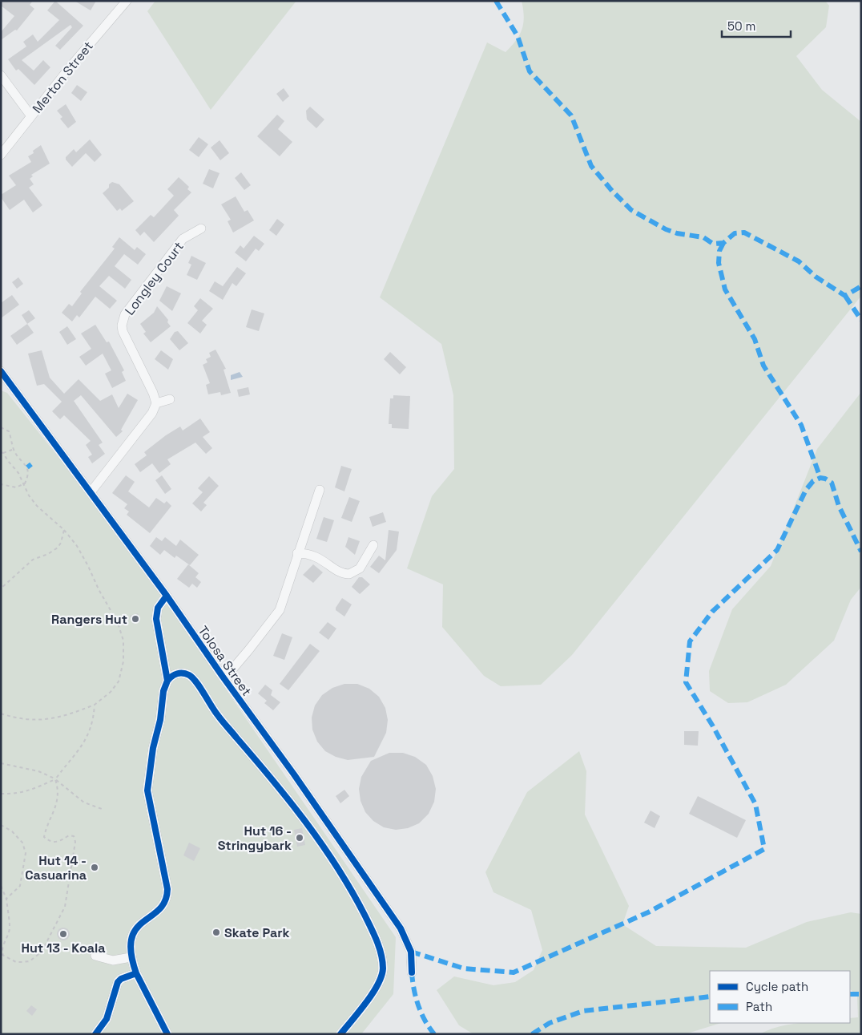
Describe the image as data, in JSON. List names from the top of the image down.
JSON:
{
  "streets": {
    "street": ["Merton Street", "Longley Court", "Tolosa Street"]
  },
  "places": [
    "Rangers Hut",
    "Hut 16 - Stringybark",
    "Hut 14 - Casuarina",
    "Skate Park",
    "Hut 13 - Koala"
  ],
  "legend": ["Cycle path", "Path"],
  "scale_bar": "50 m"
}
